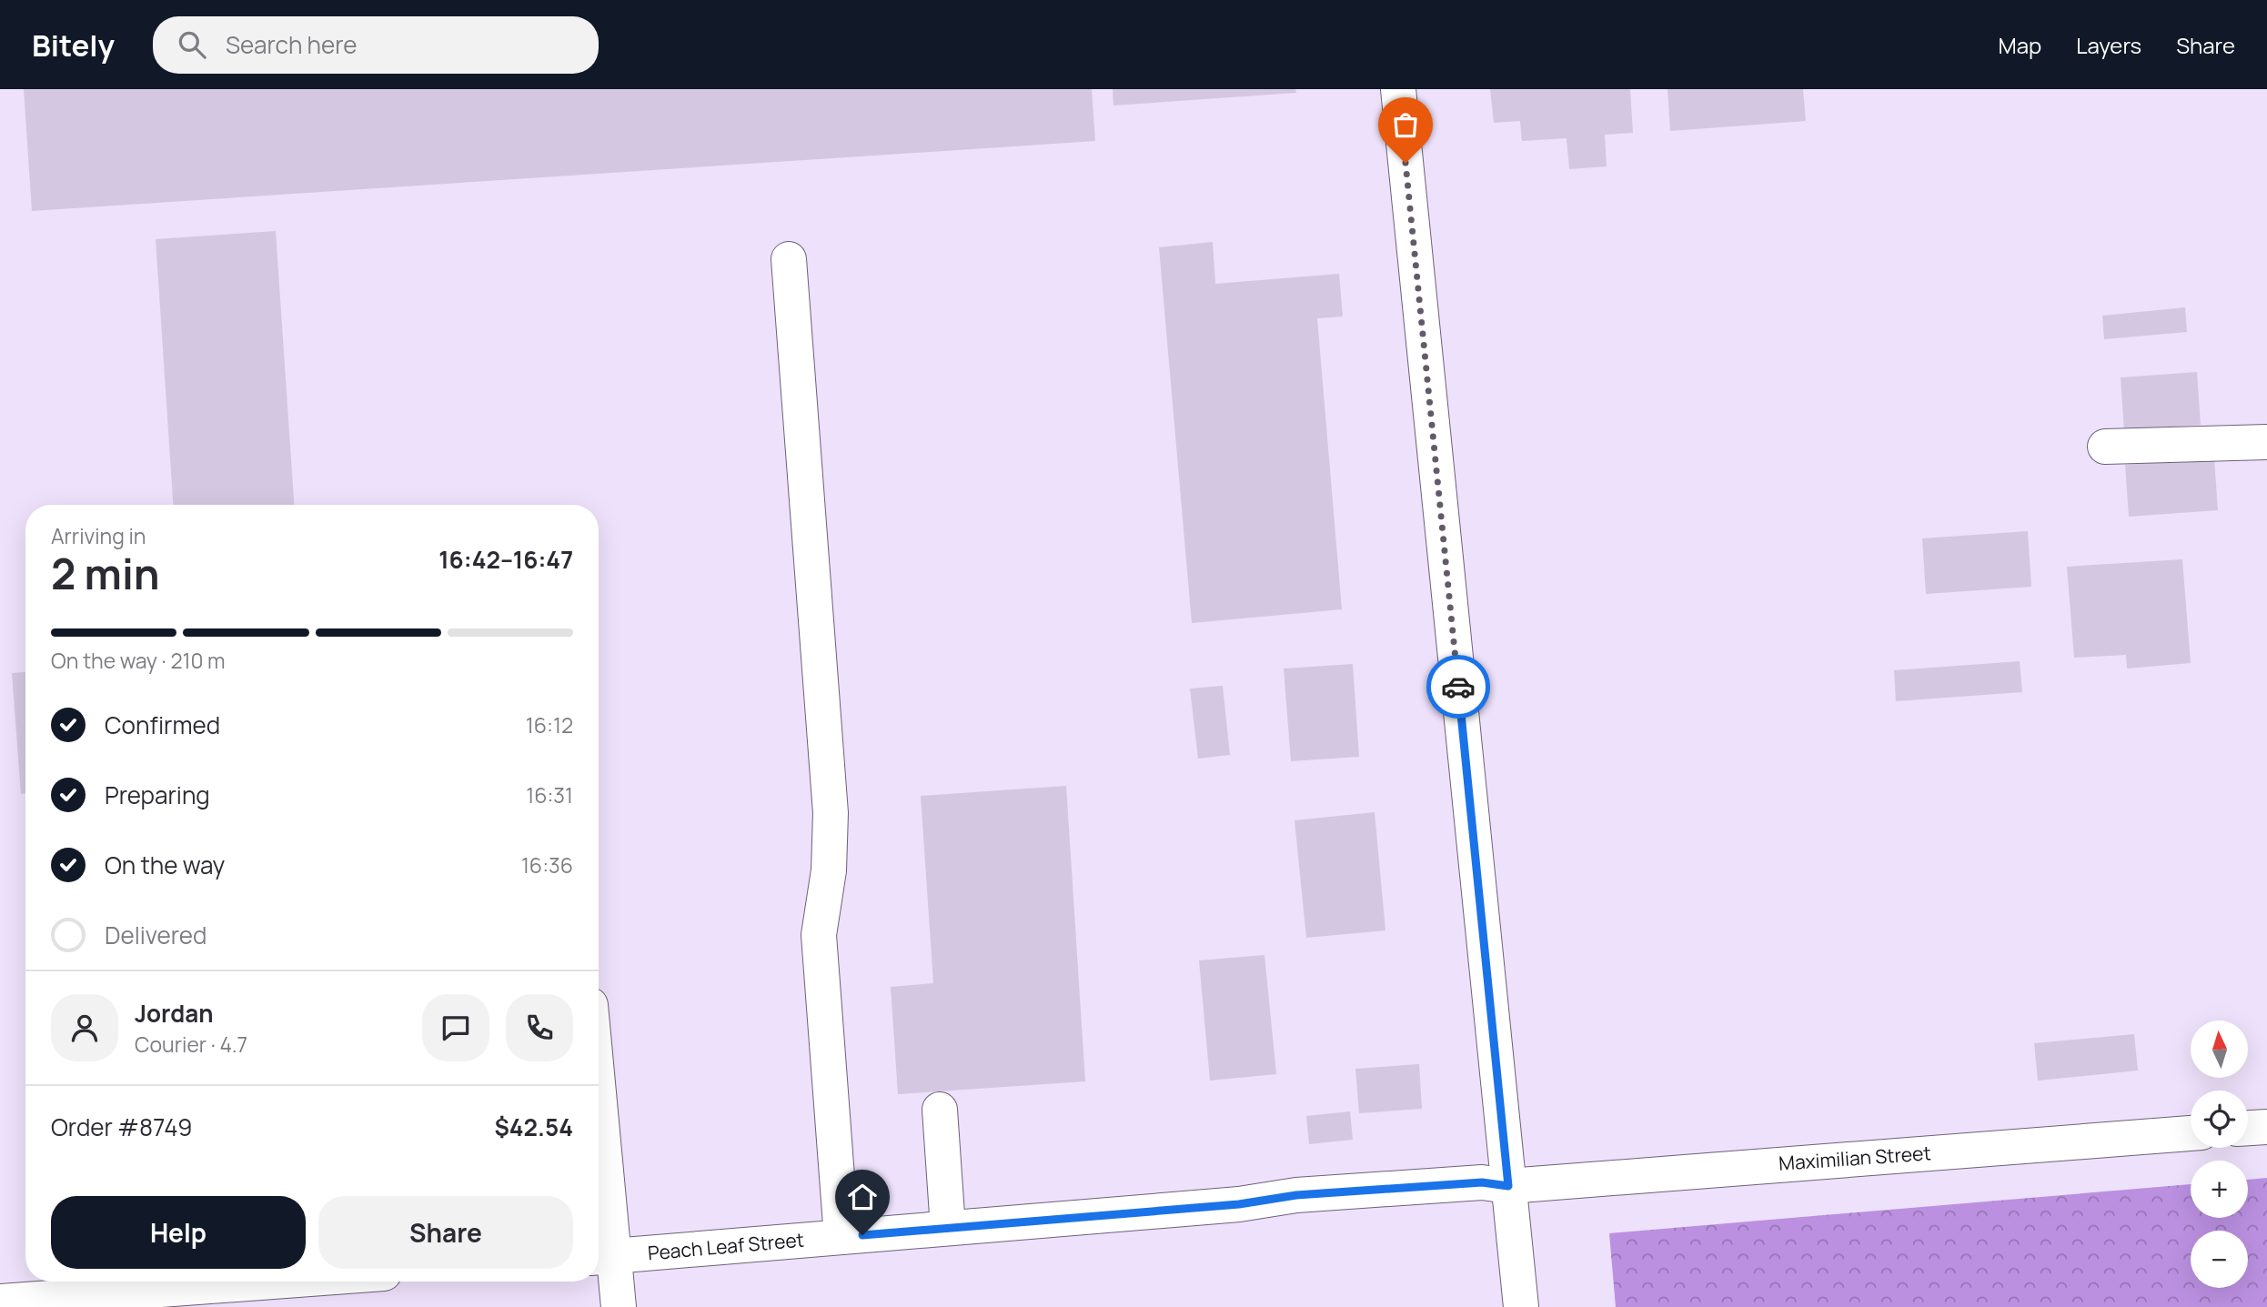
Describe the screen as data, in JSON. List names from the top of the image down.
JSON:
{
  "streets": {
    "street": ["Maximilian Street", "Peach Leaf Street"]
  },
  "crossings": [
    ["Maximilian Street", "Peach Leaf Street"]
  ],
  "north": "top",
  "page": {
    "header": "Bitely",
    "search": "Search here",
    "nav": ["Map", "Layers", "Share"],
    "heading": ["2 min", "Arriving in", "16:42–16:47"],
    "panel": [
      "Jordan",
      "Courier · 4.7",
      "Order #8749",
      "$42.54"
    ],
    "bar": "On the way · 210 m",
    "list": [
      ["Confirmed", "16:12"],
      ["Preparing", "16:31"],
      ["On the way", "16:36"],
      "Delivered"
    ],
    "map_buttons": ["+", "−"],
    "buttons": ["Help", "Share"]
  }
}
